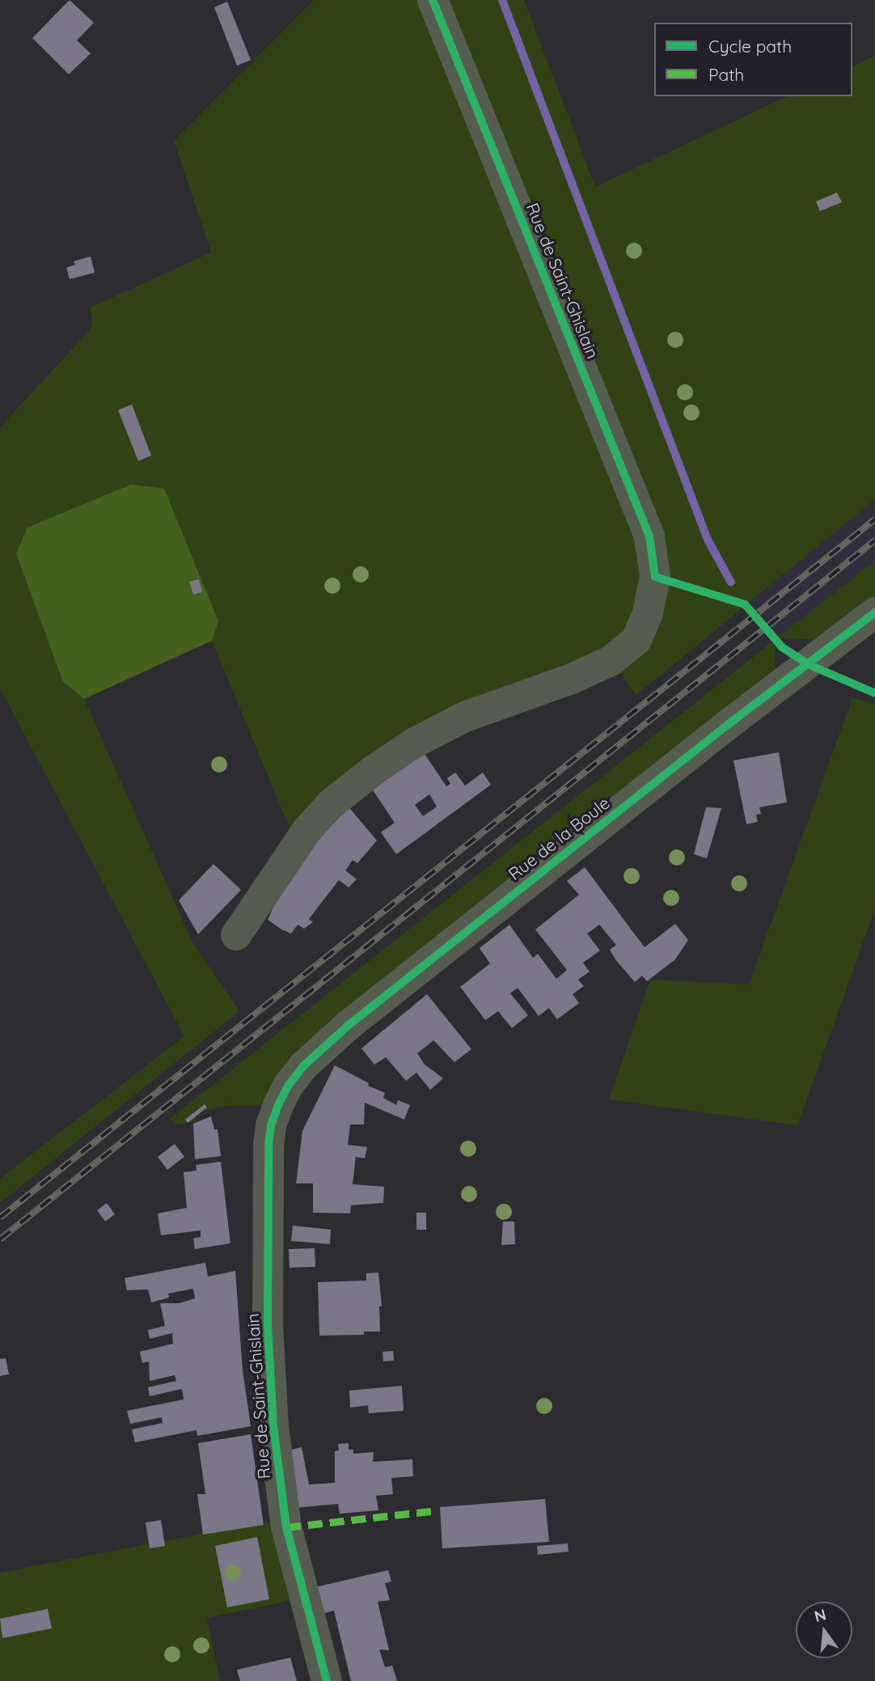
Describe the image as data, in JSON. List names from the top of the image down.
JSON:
{
  "streets": {
    "street": ["Rue de Saint-Ghislain", "Rue de la Boule"]
  },
  "crossings": [
    ["Rue de Saint-Ghislain", "Rue de la Boule"]
  ],
  "legend": ["Cycle path", "Path"],
  "north": "top"
}
